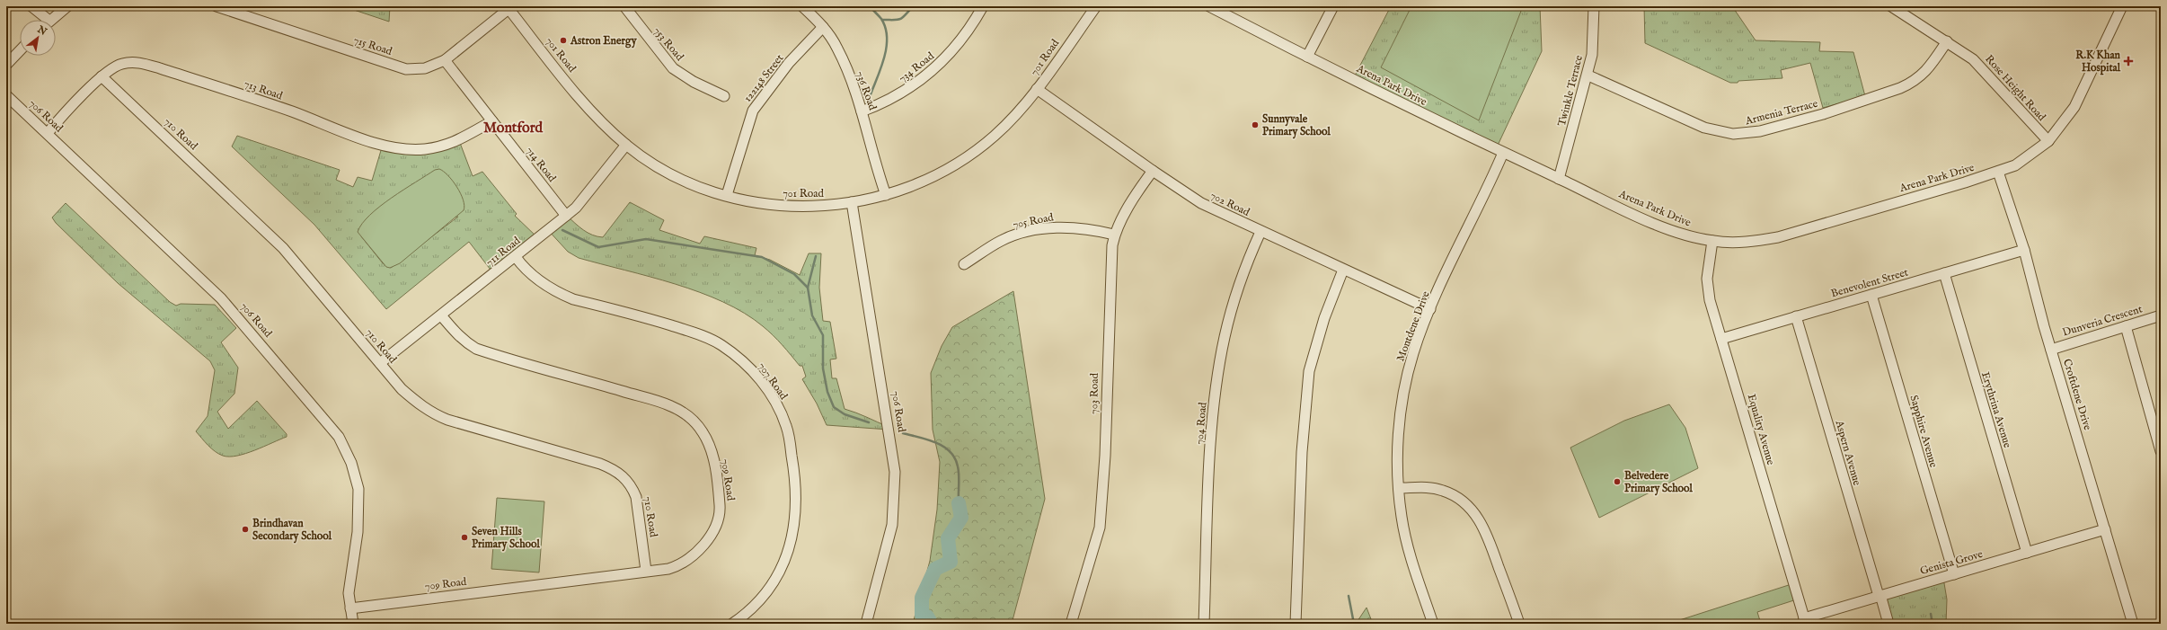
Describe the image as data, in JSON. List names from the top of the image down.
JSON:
{
  "streets": {
    "street": [
      "753 Road",
      "715 Road",
      "701 Road",
      "734 Road",
      "122148 Street",
      "Arena Park Drive",
      "Rose Height Road",
      "713 Road",
      "736 Road",
      "Twinkle Terrace",
      "Armenia Terrace",
      "706 Road",
      "710 Road",
      "714 Road",
      "702 Road",
      "705 Road",
      "711 Road",
      "Benevolent Street",
      "Dunveria Crescent",
      "Montdene Drive",
      "707 Road",
      "703 Road",
      "Croftdene Drive",
      "Erythrina Avenue",
      "704 Road",
      "Equality Avenue",
      "Sapphire Avenue",
      "Aspern Avenue",
      "709 Road",
      "Genista Grove"
    ]
  },
  "crossings": [
    ["715 Road", "701 Road"],
    ["715 Road", "714 Road"],
    ["701 Road", "122148 Street"],
    ["701 Road", "736 Road"],
    ["701 Road", "706 Road"],
    ["701 Road", "702 Road"],
    ["701 Road", "711 Road"],
    ["734 Road", "736 Road"],
    ["122148 Street", "736 Road"],
    ["Arena Park Drive", "Rose Height Road"],
    ["Arena Park Drive", "Twinkle Terrace"],
    ["Arena Park Drive", "Montdene Drive"],
    ["Arena Park Drive", "Croftdene Drive"],
    ["Arena Park Drive", "Equality Avenue"],
    ["Rose Height Road", "Armenia Terrace"],
    ["713 Road", "706 Road"],
    ["713 Road", "710 Road"],
    ["713 Road", "714 Road"],
    ["Twinkle Terrace", "Armenia Terrace"],
    ["706 Road", "709 Road"],
    ["710 Road", "711 Road"],
    ["710 Road", "709 Road"],
    ["714 Road", "711 Road"],
    ["702 Road", "Montdene Drive"],
    ["702 Road", "703 Road"],
    ["702 Road", "704 Road"],
    ["705 Road", "703 Road"],
    ["711 Road", "707 Road"],
    ["711 Road", "709 Road"],
    ["Benevolent Street", "Croftdene Drive"],
    ["Benevolent Street", "Erythrina Avenue"],
    ["Benevolent Street", "Equality Avenue"],
    ["Benevolent Street", "Sapphire Avenue"],
    ["Benevolent Street", "Aspern Avenue"],
    ["Dunveria Crescent", "Croftdene Drive"],
    ["Croftdene Drive", "Genista Grove"],
    ["Erythrina Avenue", "Genista Grove"],
    ["Equality Avenue", "Genista Grove"],
    ["Sapphire Avenue", "Genista Grove"],
    ["Aspern Avenue", "Genista Grove"]
  ],
  "districts": ["Montford"],
  "places": {
    "other": [
      "Astron Energy",
      "Sunnyvale Primary School",
      "Belvedere Primary School",
      "Brindhavan Secondary School",
      "Seven Hills Primary School"
    ],
    "health": ["R.K Khan Hospital"]
  },
  "north": "top right"
}
